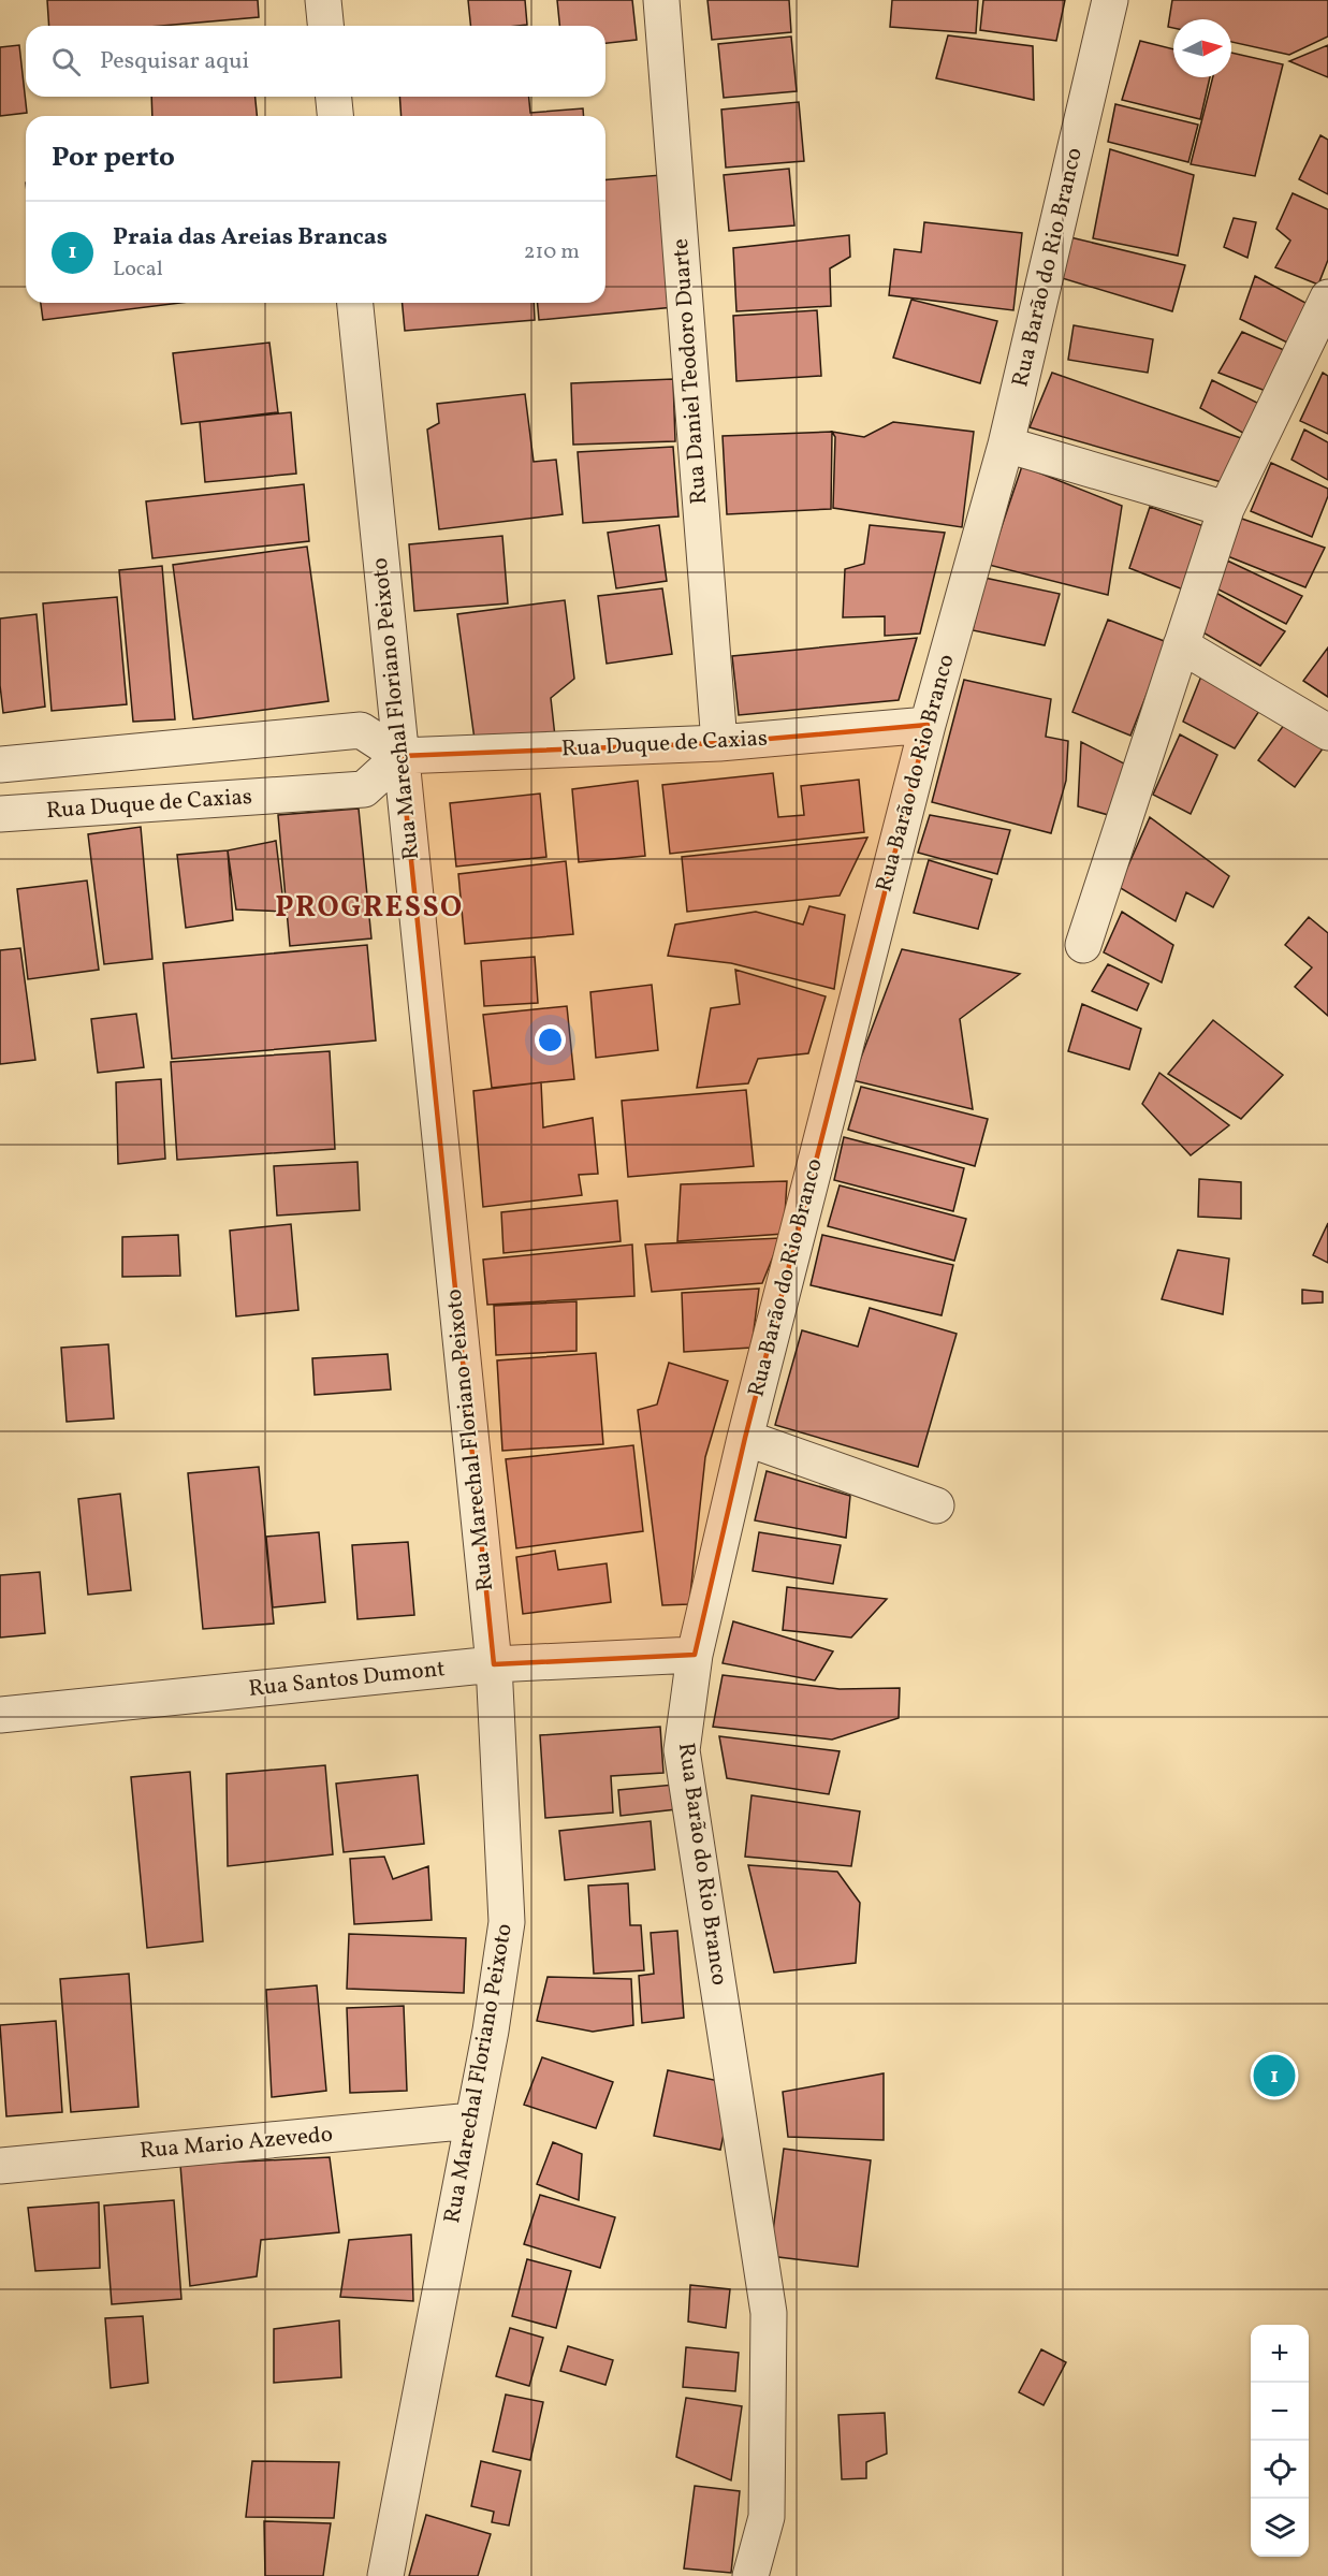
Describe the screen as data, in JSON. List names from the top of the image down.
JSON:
{
  "streets": {
    "street": [
      "Rua Barão do Rio Branco",
      "Rua Daniel Teodoro Duarte",
      "Rua Marechal Floriano Peixoto",
      "Rua Duque de Caxias",
      "Rua Santos Dumont",
      "Rua Mario Azevedo"
    ]
  },
  "crossings": [
    ["Rua Barão do Rio Branco", "Rua Duque de Caxias"],
    ["Rua Barão do Rio Branco", "Rua Santos Dumont"],
    ["Rua Daniel Teodoro Duarte", "Rua Duque de Caxias"],
    ["Rua Marechal Floriano Peixoto", "Rua Duque de Caxias"],
    ["Rua Marechal Floriano Peixoto", "Rua Santos Dumont"],
    ["Rua Marechal Floriano Peixoto", "Rua Mario Azevedo"]
  ],
  "districts": ["PROGRESSO"],
  "north": "right",
  "page": {
    "search": "Pesquisar aqui",
    "heading": "Por perto",
    "list": [
      {
        "mark": "1",
        "name": "Praia das Areias Brancas",
        "note": "Local",
        "value": "210 m"
      }
    ],
    "pins": "1",
    "map_buttons": ["+", "−"]
  }
}
